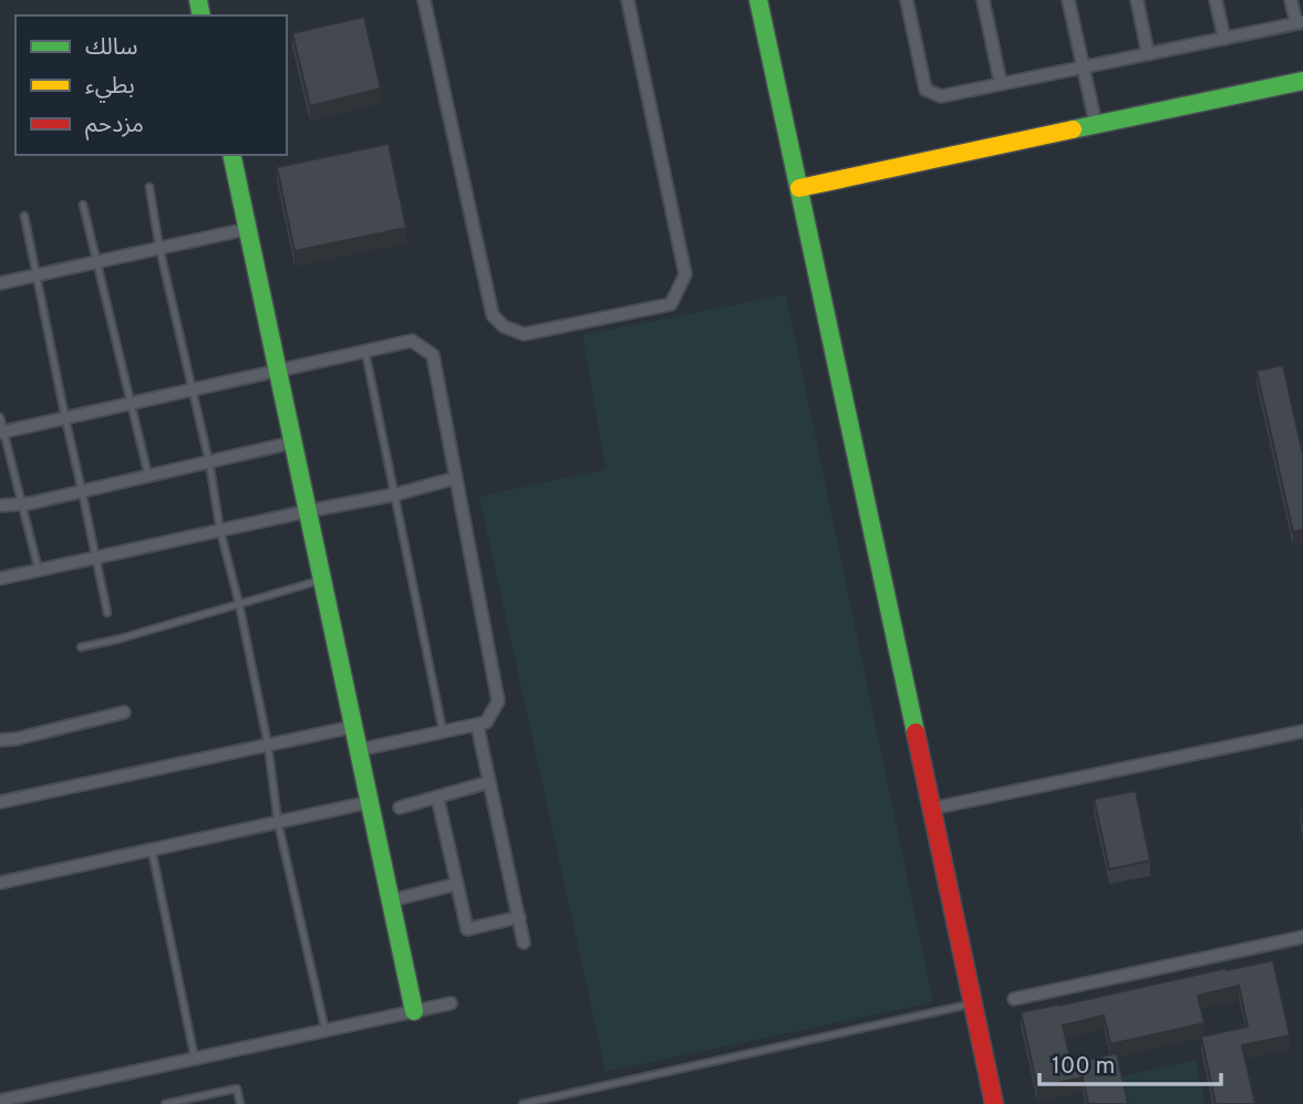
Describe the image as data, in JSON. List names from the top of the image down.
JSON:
{
  "legend": ["سالك", "بطيء", "مزدحم"],
  "scale_bar": "100 m"
}
